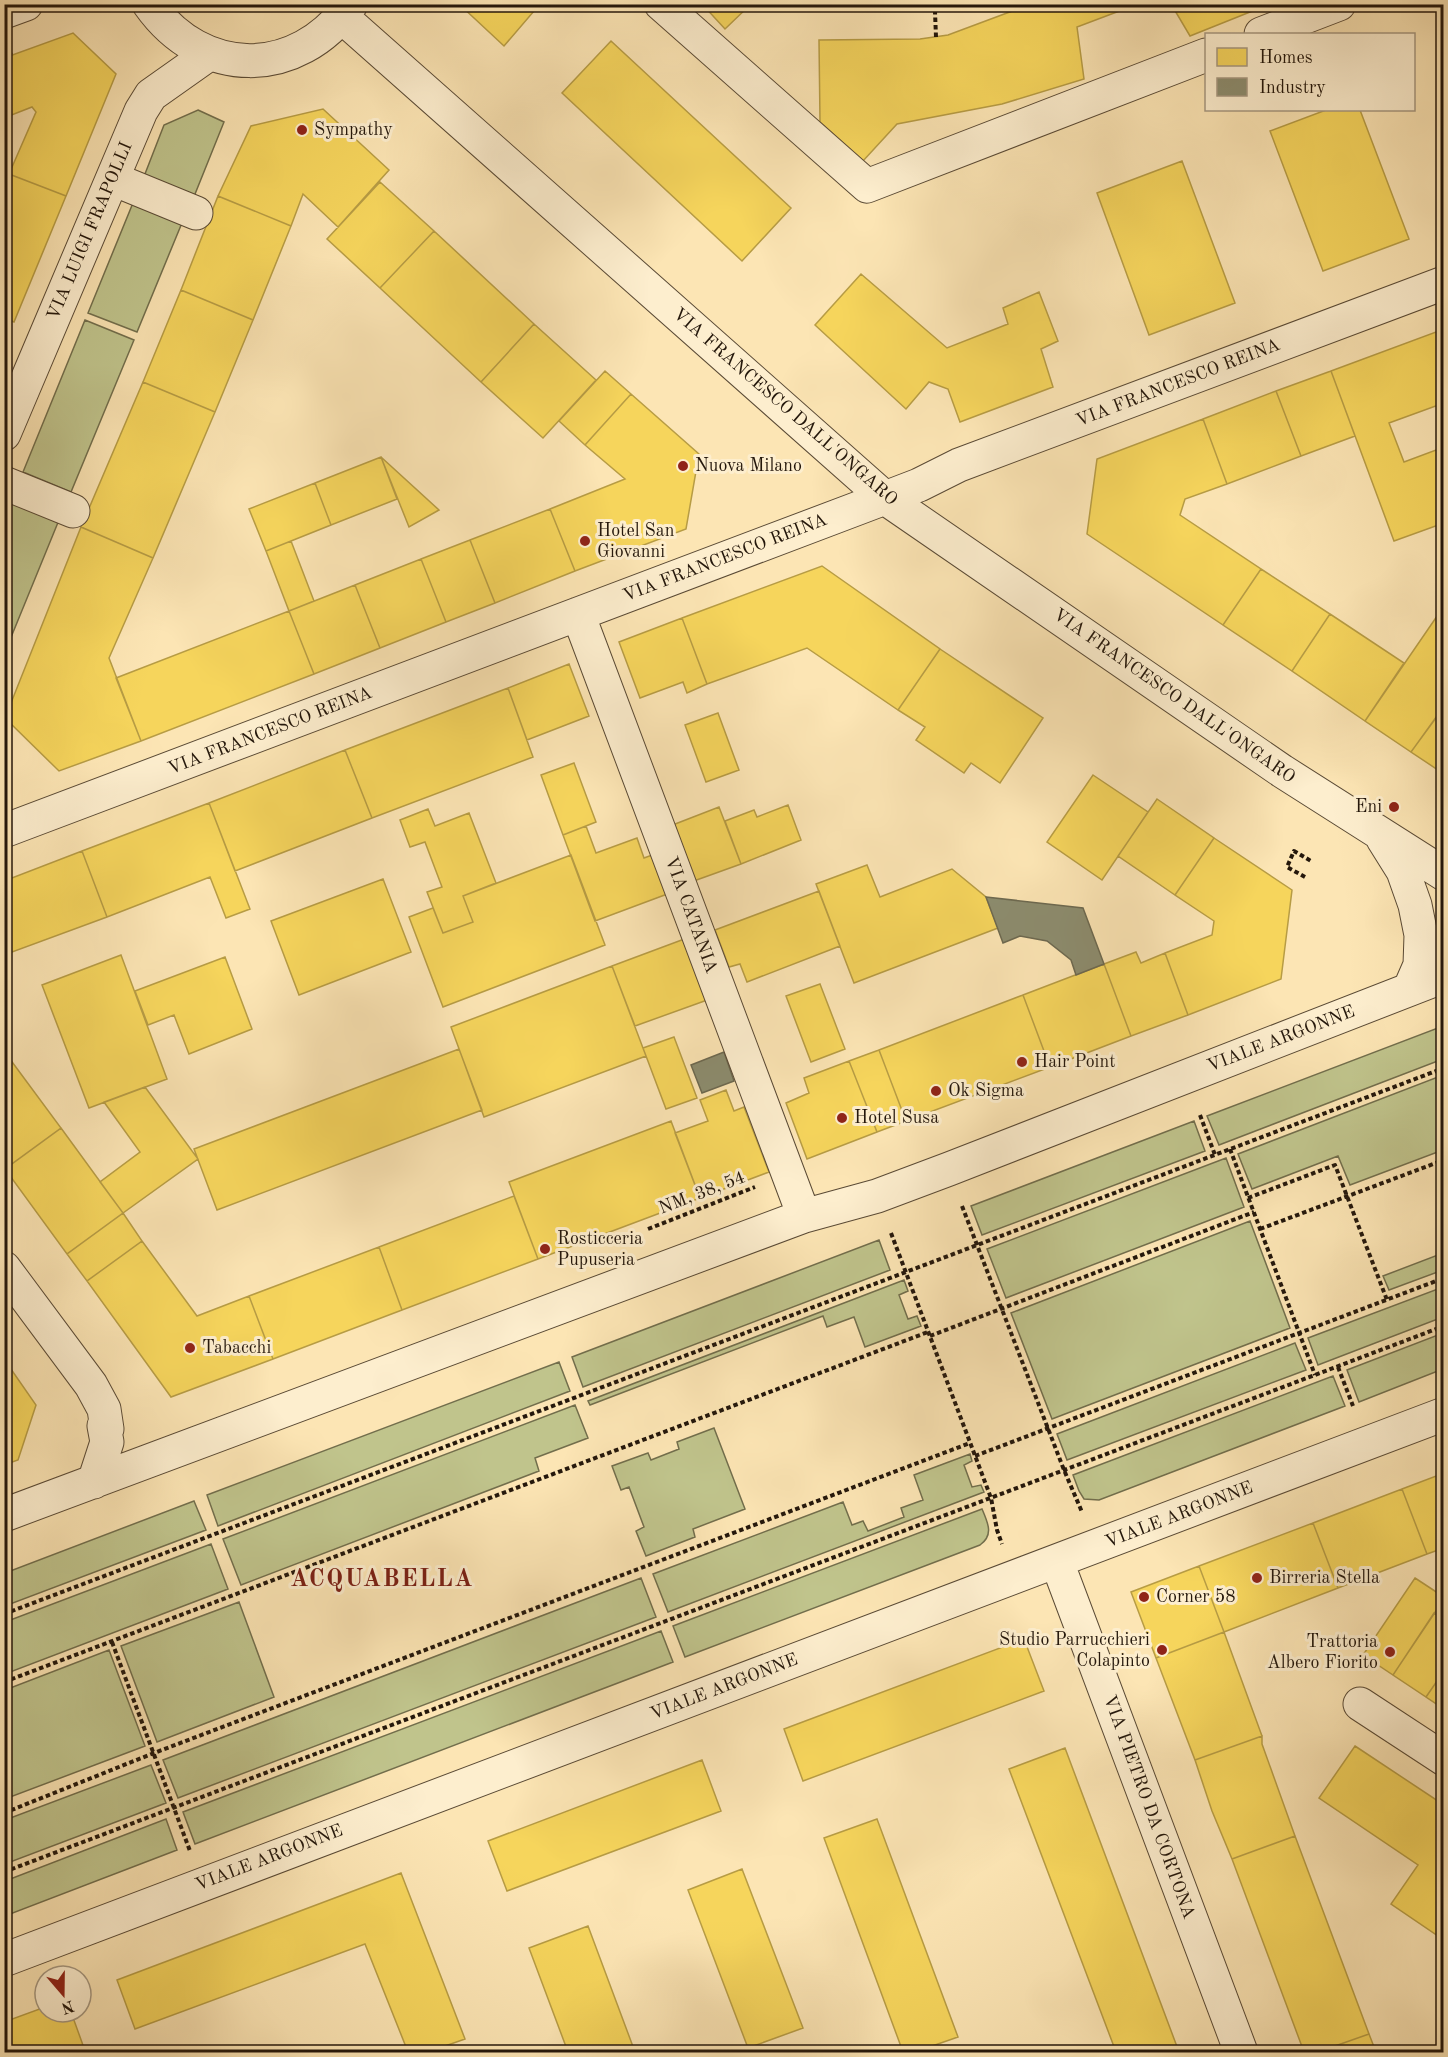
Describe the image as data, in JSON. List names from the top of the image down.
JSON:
{
  "streets": {
    "street": [
      "VIA LUIGI FRAPOLLI",
      "VIA FRANCESCO REINA",
      "VIA FRANCESCO DALL'ONGARO",
      "VIA CATANIA",
      "VIALE ARGONNE",
      "VIA PIETRO DA CORTONA"
    ],
    "path": ["NM, 38, 54"]
  },
  "crossings": [
    ["VIA FRANCESCO REINA", "VIA FRANCESCO DALL'ONGARO"],
    ["VIA FRANCESCO REINA", "VIA CATANIA"],
    ["VIA FRANCESCO DALL'ONGARO", "VIALE ARGONNE"],
    ["VIA CATANIA", "VIALE ARGONNE"],
    ["VIALE ARGONNE", "VIA PIETRO DA CORTONA"]
  ],
  "districts": ["ACQUABELLA"],
  "places": [
    "Sympathy",
    "Nuova Milano",
    "Hotel San Giovanni",
    "Eni",
    "Hair Point",
    "Ok Sigma",
    "Hotel Susa",
    "Rosticceria Pupuseria",
    "Tabacchi",
    "Birreria Stella",
    "Corner 58",
    "Studio Parrucchieri Colapinto",
    "Trattoria Albero Fiorito"
  ],
  "legend": ["Homes", "Industry"],
  "north": "bottom"
}
